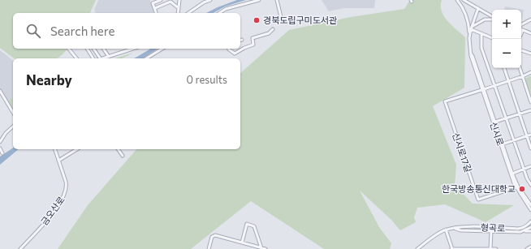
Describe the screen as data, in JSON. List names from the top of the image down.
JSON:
{
  "streets": {
    "street": [
      "신시로",
      "신시로17길",
      "금오산로",
      "형곡로"
    ]
  },
  "crossings": [
    ["신시로", "신시로17길"]
  ],
  "places": ["경북도립구미도서관", "한국방송통신대학교"],
  "page": {
    "map_buttons": ["+", "−"],
    "search": "Search here",
    "heading": ["Nearby", "0 results"]
  }
}
